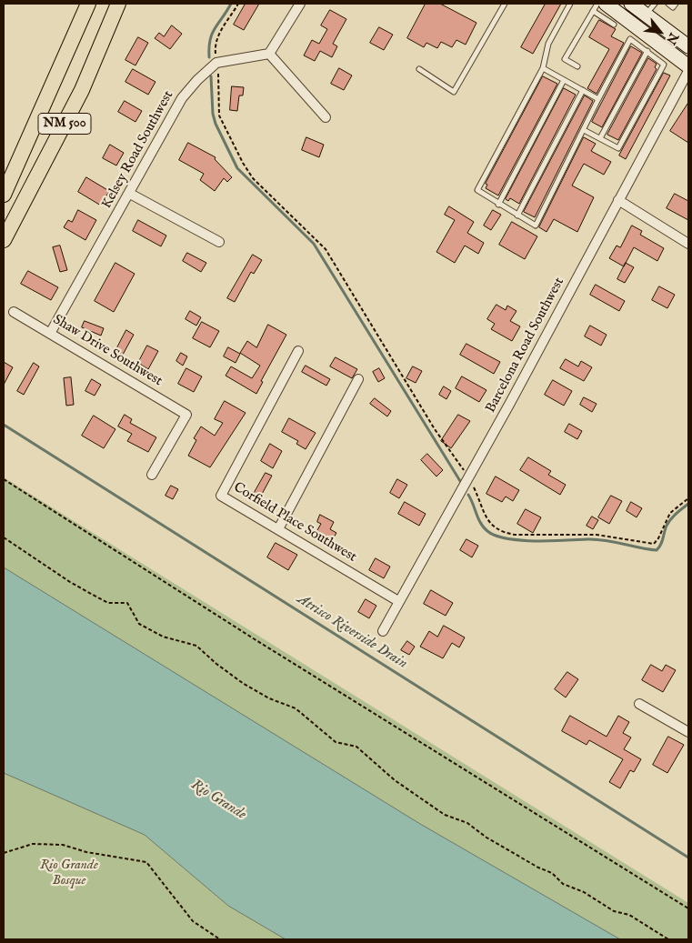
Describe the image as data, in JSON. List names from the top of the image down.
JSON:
{
  "streets": {
    "main road": ["NM 500"],
    "street": [
      "Kelsey Road Southwest",
      "Barcelona Road Southwest",
      "Shaw Drive Southwest",
      "Corfield Place Southwest"
    ]
  },
  "crossings": [
    ["Kelsey Road Southwest", "Shaw Drive Southwest"],
    ["Barcelona Road Southwest", "Corfield Place Southwest"]
  ],
  "water": ["Atrisco Riverside Drain", "Rio Grande"],
  "parks": ["Rio Grande Bosque"],
  "north": "bottom right"
}
